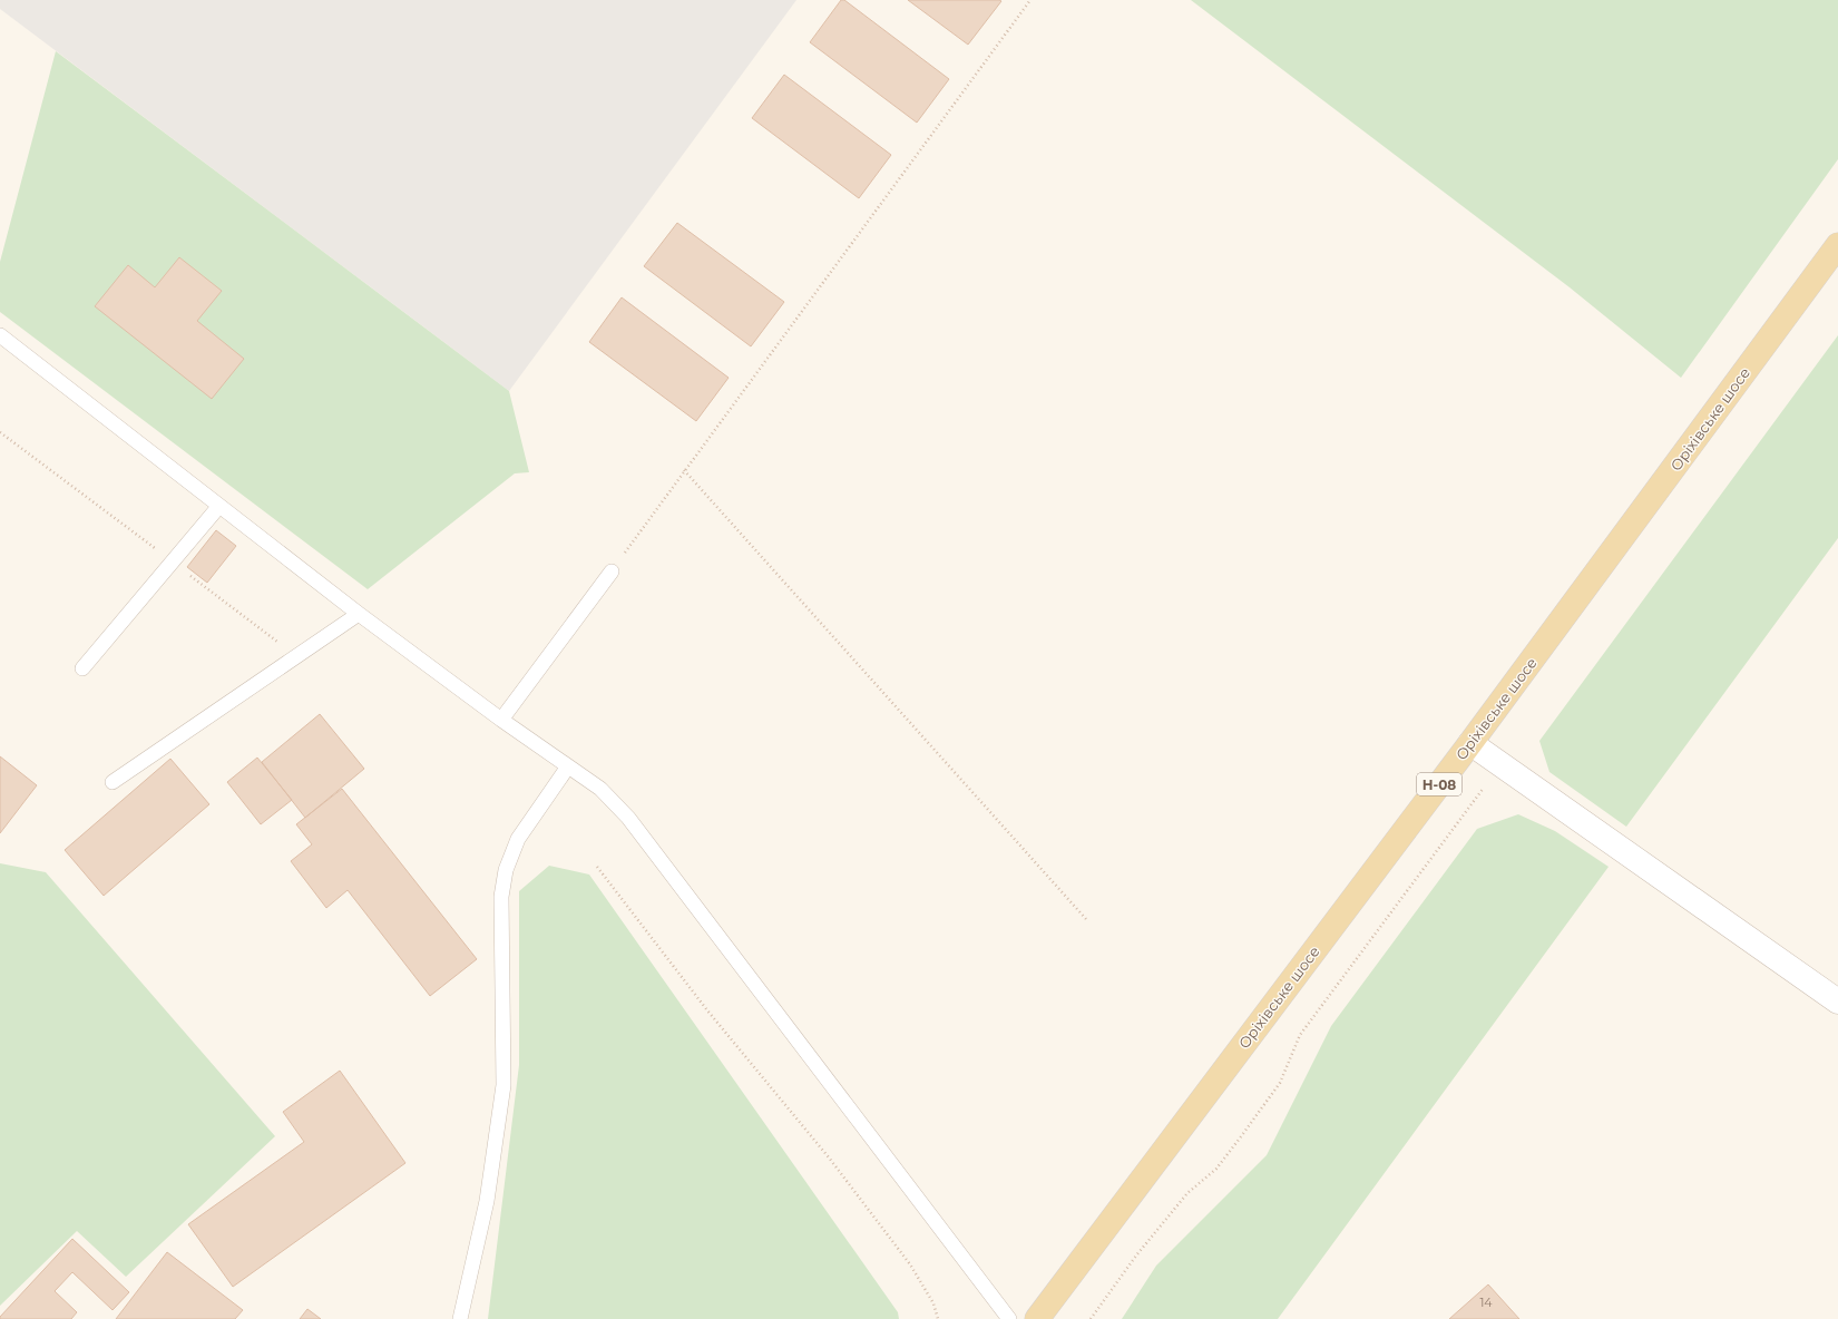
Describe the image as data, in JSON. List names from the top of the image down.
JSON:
{
  "streets": {
    "main road": ["Оріхівське шосе", "Н-08"]
  },
  "house_numbers": ["14"]
}
